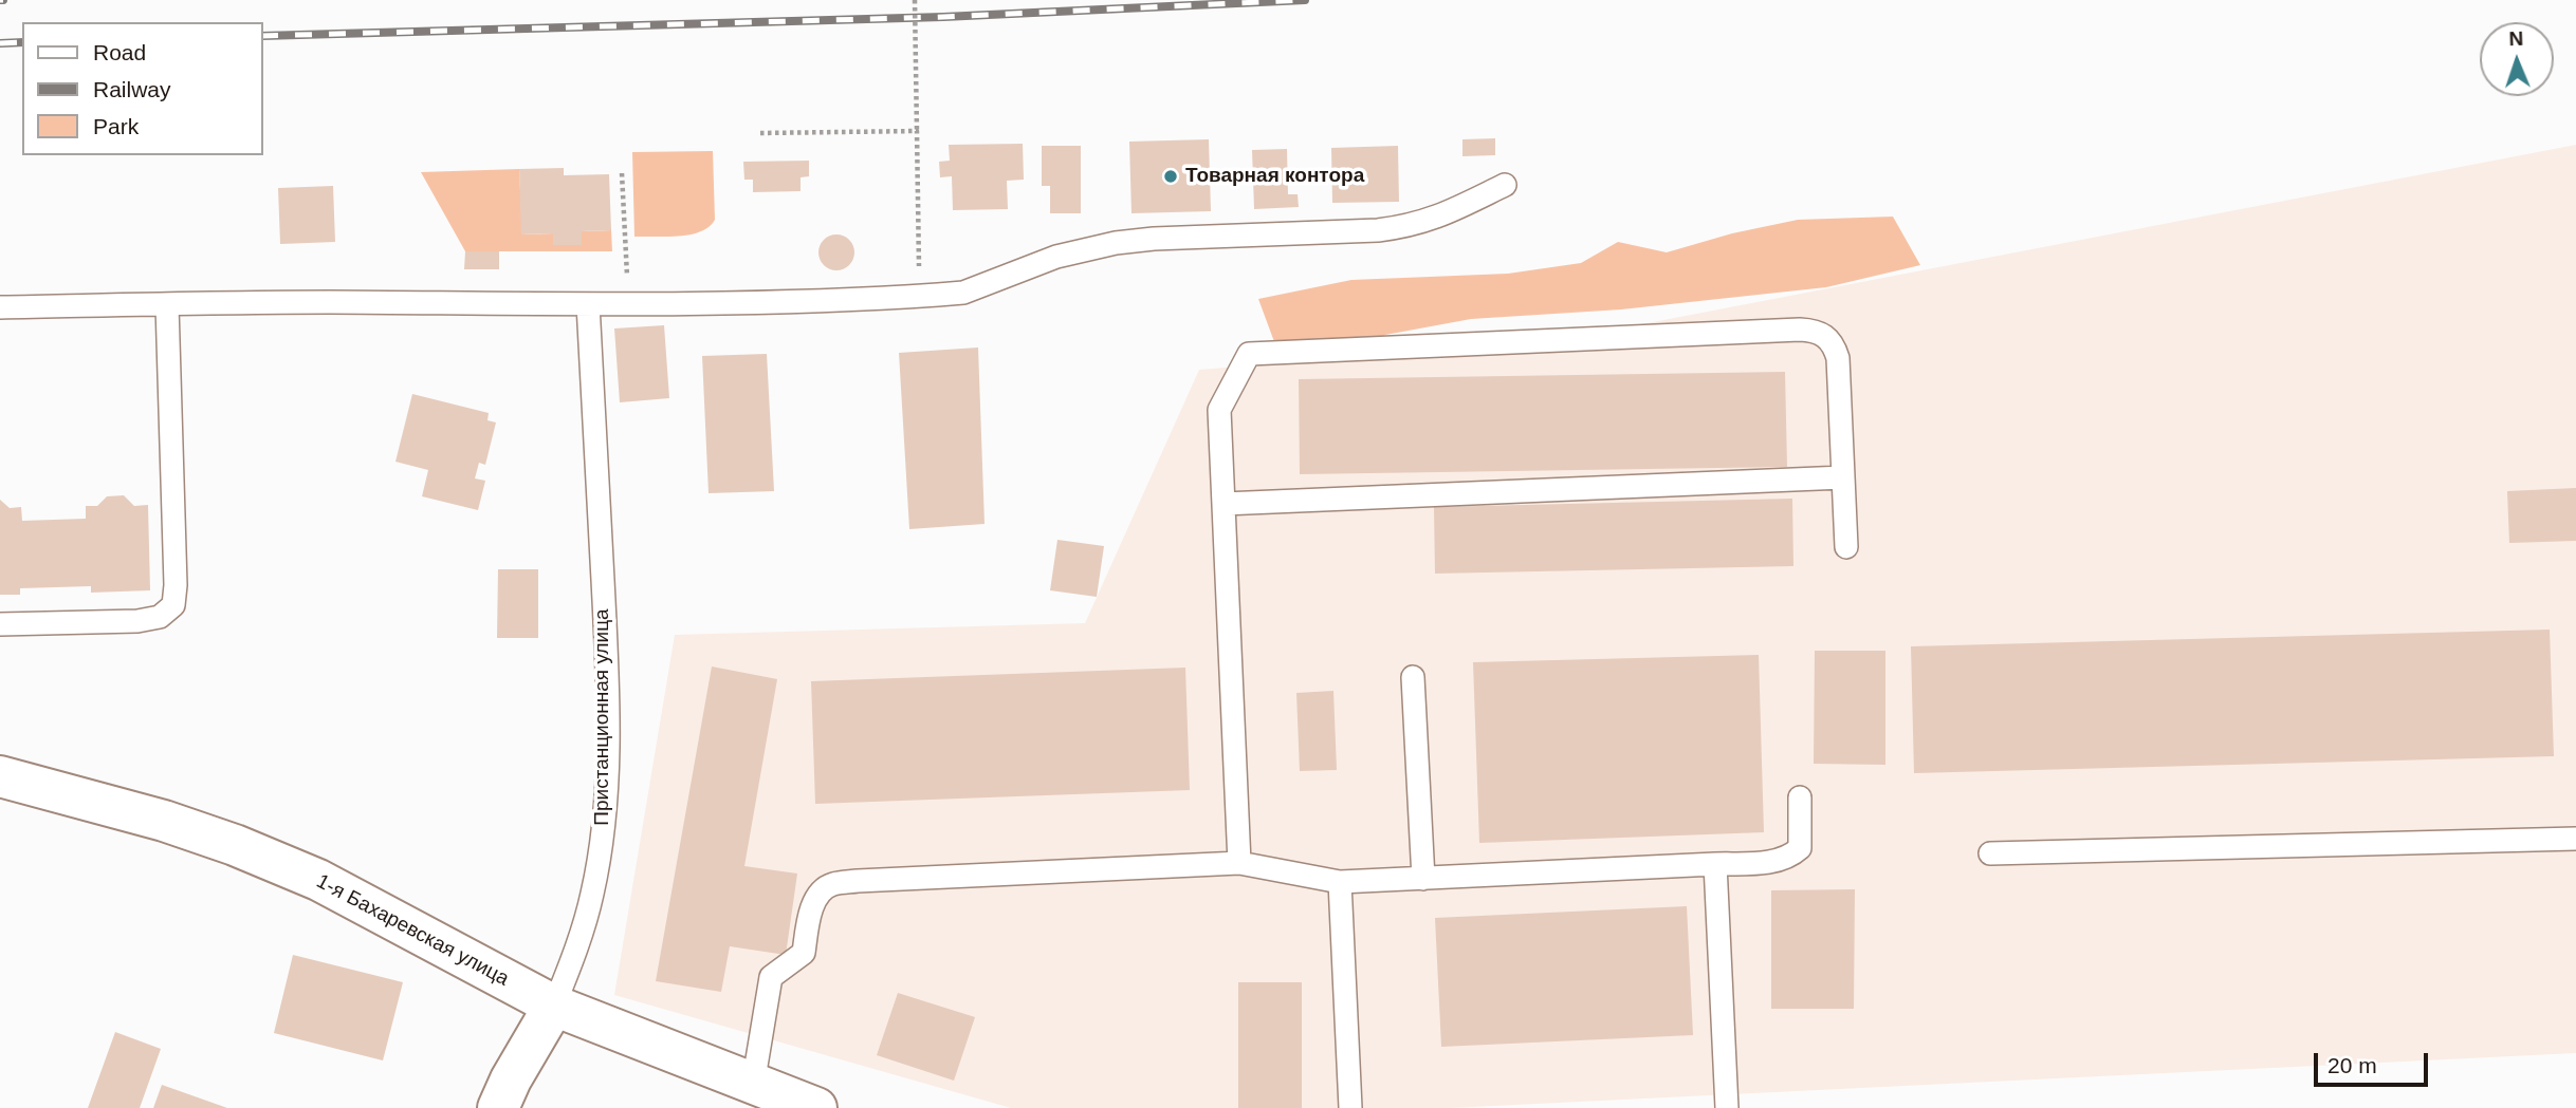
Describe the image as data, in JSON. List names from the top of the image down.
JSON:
{
  "streets": {
    "street": ["Пристанционная улица", "1-я Бахаревская улица"]
  },
  "crossings": [
    ["Пристанционная улица", "1-я Бахаревская улица"]
  ],
  "places": ["Товарная контора"],
  "legend": ["Road", "Railway", "Park"],
  "scale_bar": "20 m",
  "north": "top"
}
